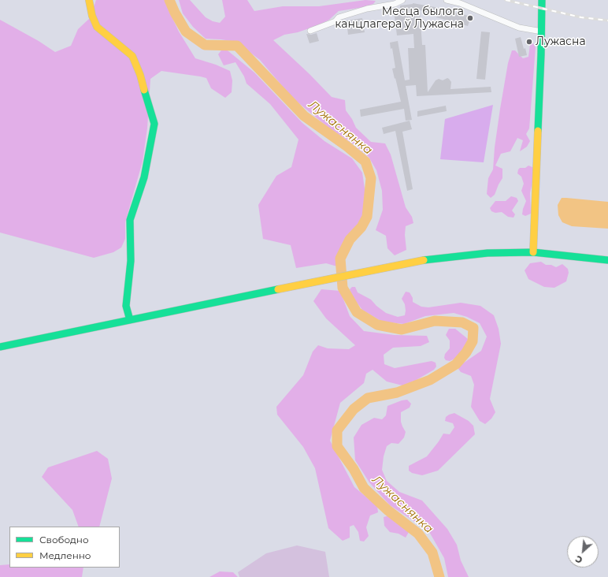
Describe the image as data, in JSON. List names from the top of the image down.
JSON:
{
  "water": ["Лужаснянка"],
  "places": ["Месца былога канцлагера ў Лужасна", "Лужасна"],
  "legend": ["Свободно", "Медленно"],
  "north": "bottom left"
}
